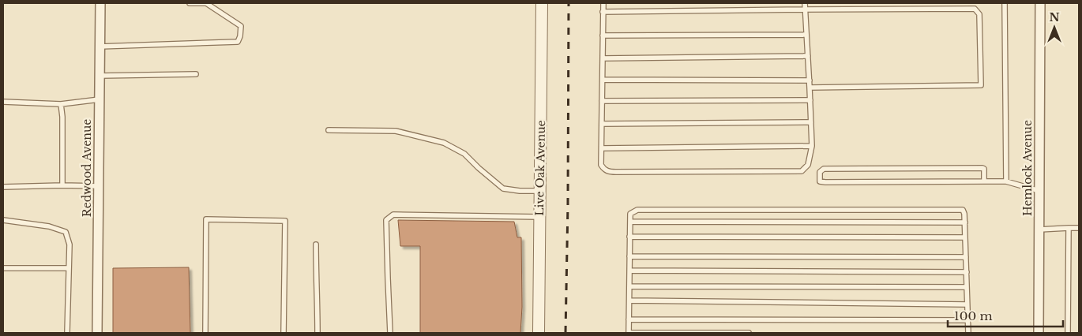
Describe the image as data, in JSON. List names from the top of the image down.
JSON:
{
  "streets": {
    "street": ["Redwood Avenue", "Live Oak Avenue", "Hemlock Avenue"]
  },
  "scale_bar": "100 m",
  "north": "top"
}
